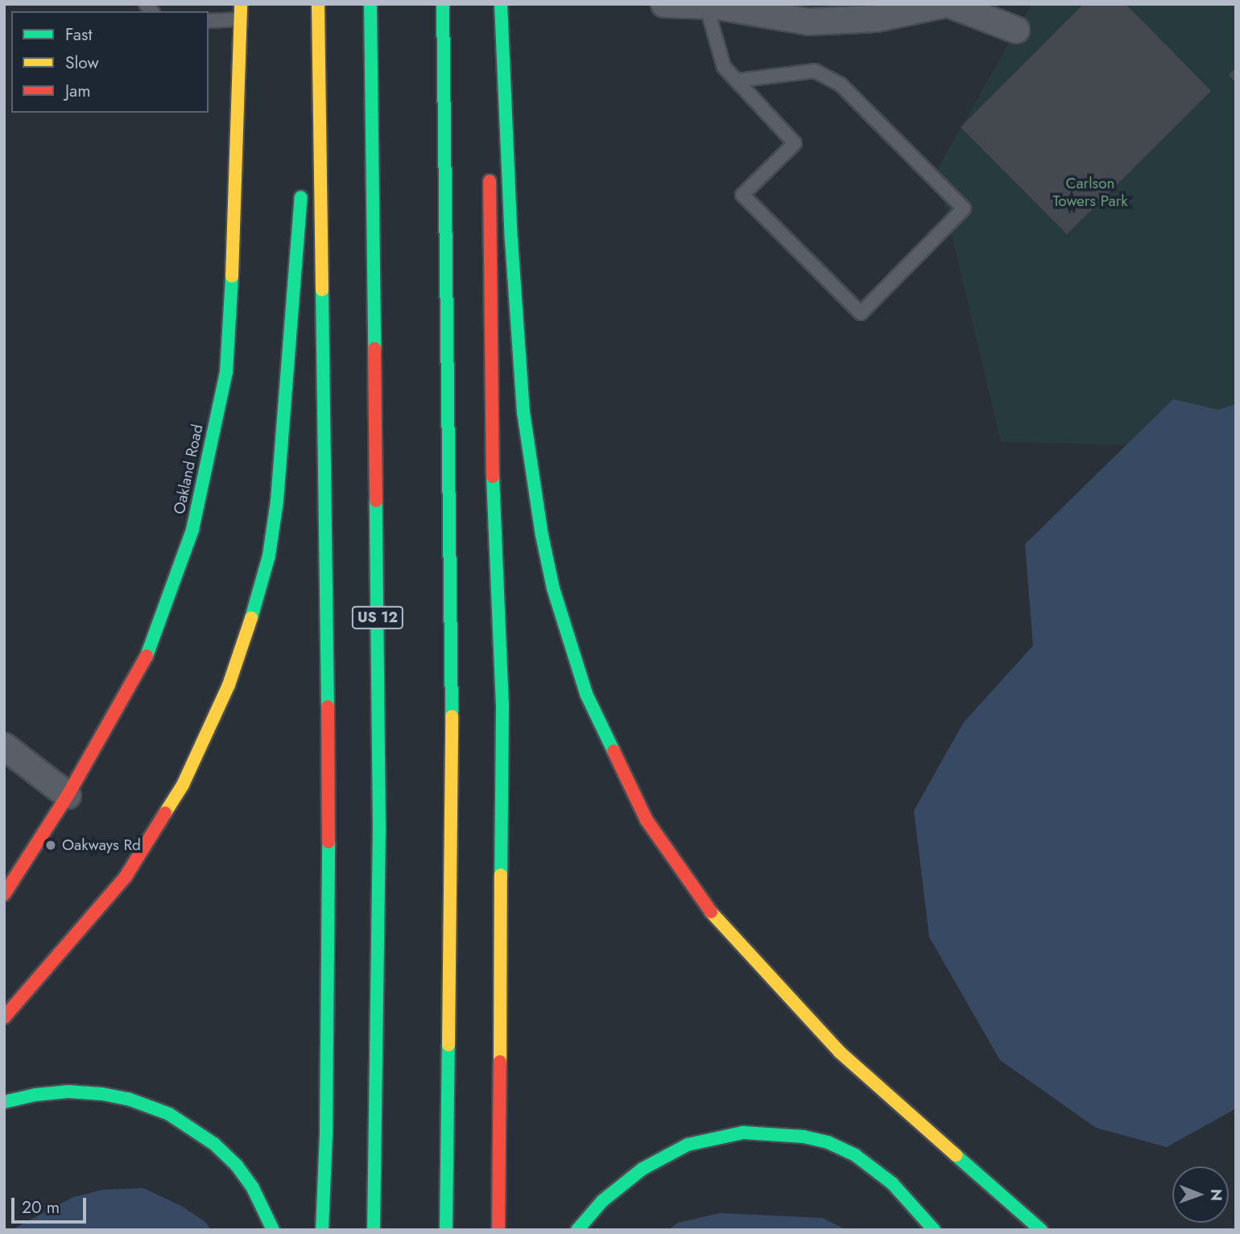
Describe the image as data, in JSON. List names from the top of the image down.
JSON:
{
  "streets": {
    "main road": ["Oakland Road", "US 12"]
  },
  "parks": ["Carlson Towers Park"],
  "places": ["Oakways Rd"],
  "legend": ["Fast", "Slow", "Jam"],
  "scale_bar": "20 m",
  "north": "right"
}
